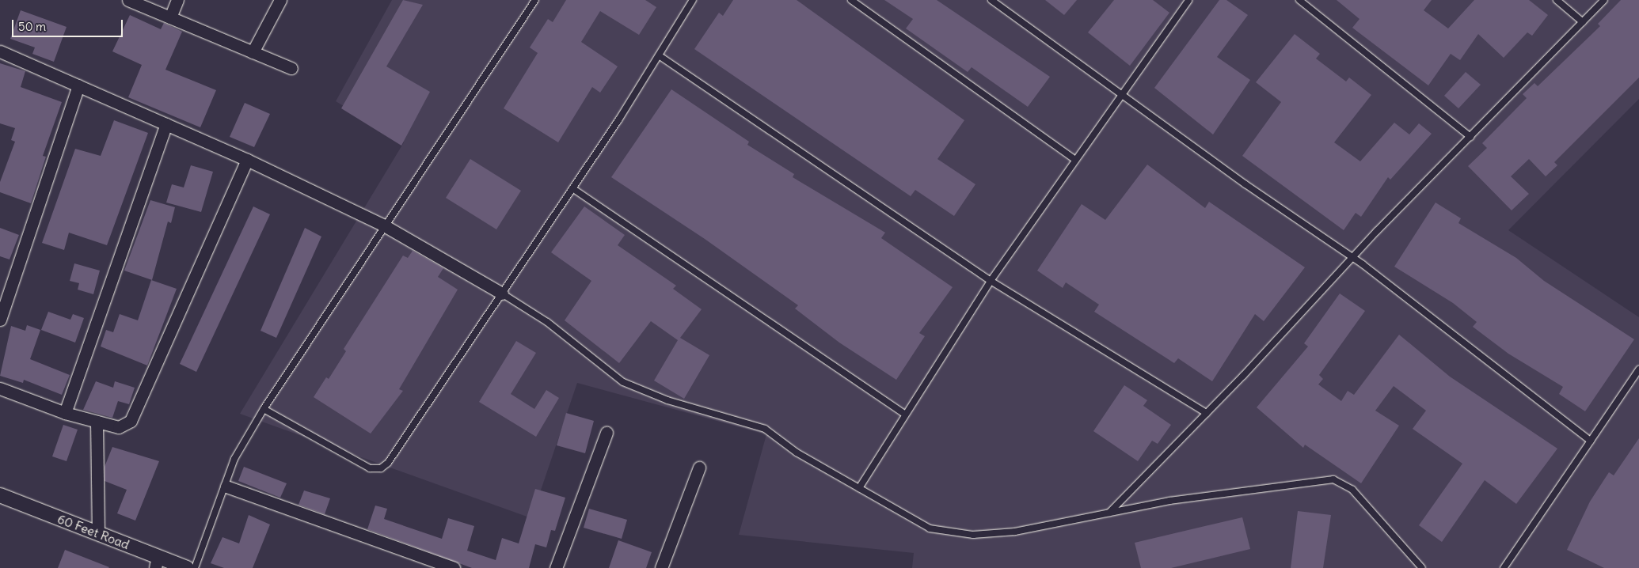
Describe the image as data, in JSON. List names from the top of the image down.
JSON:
{
  "streets": {
    "street": ["60 Feet Road"]
  },
  "scale_bar": "50 m"
}
